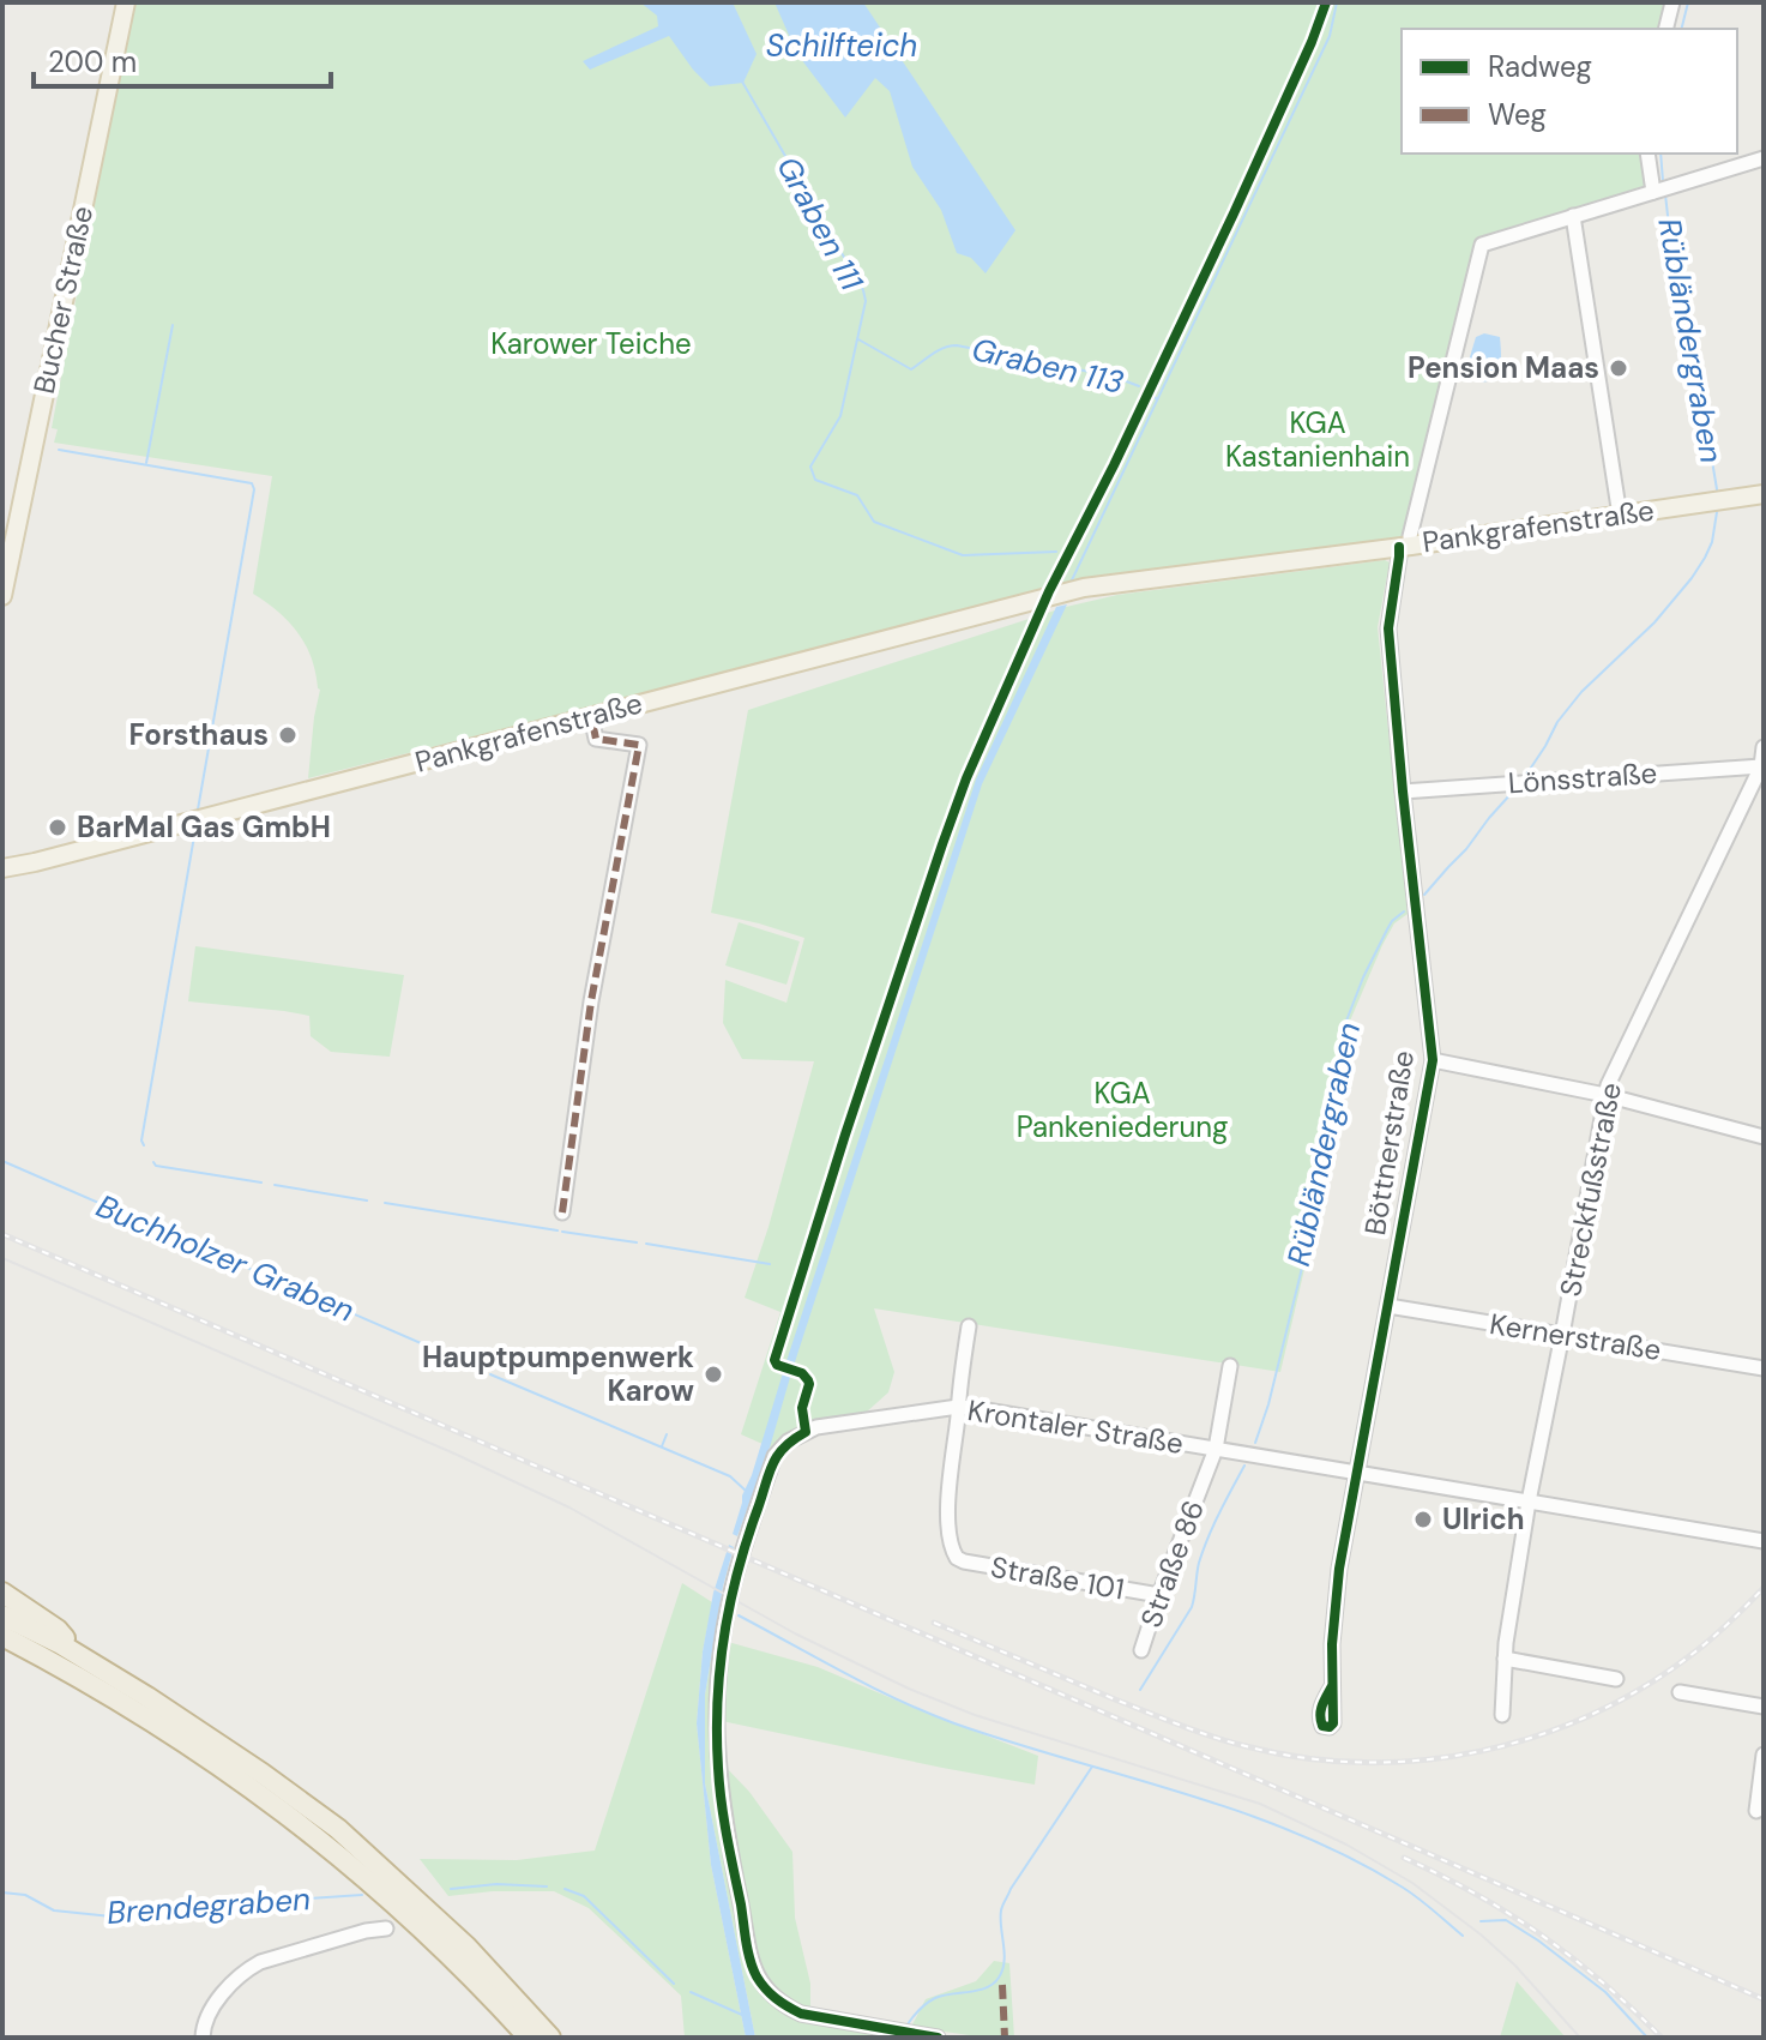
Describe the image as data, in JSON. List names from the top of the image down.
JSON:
{
  "streets": {
    "main road": ["Bucher Straße", "Pankgrafenstraße"],
    "street": [
      "Lönsstraße",
      "Böttnerstraße",
      "Streckfußstraße",
      "Kernerstraße",
      "Krontaler Straße",
      "Straße 86",
      "Straße 101"
    ]
  },
  "crossings": [
    ["Pankgrafenstraße", "Böttnerstraße"],
    ["Lönsstraße", "Böttnerstraße"],
    ["Lönsstraße", "Streckfußstraße"],
    ["Böttnerstraße", "Kernerstraße"],
    ["Böttnerstraße", "Krontaler Straße"],
    ["Streckfußstraße", "Kernerstraße"],
    ["Streckfußstraße", "Krontaler Straße"],
    ["Krontaler Straße", "Straße 86"],
    ["Krontaler Straße", "Straße 101"],
    ["Straße 86", "Straße 101"]
  ],
  "water": [
    "Schilfteich",
    "Graben 111",
    "Rübländergraben",
    "Graben 113",
    "Buchholzer Graben",
    "Brendegraben"
  ],
  "parks": ["Karower Teiche", "KGA Kastanienhain", "KGA Pankeniederung"],
  "places": [
    "Pension Maas",
    "Forsthaus",
    "BarMal Gas GmbH",
    "Hauptpumpenwerk Karow",
    "Ulrich"
  ],
  "legend": ["Radweg", "Weg"],
  "scale_bar": "200 m"
}
